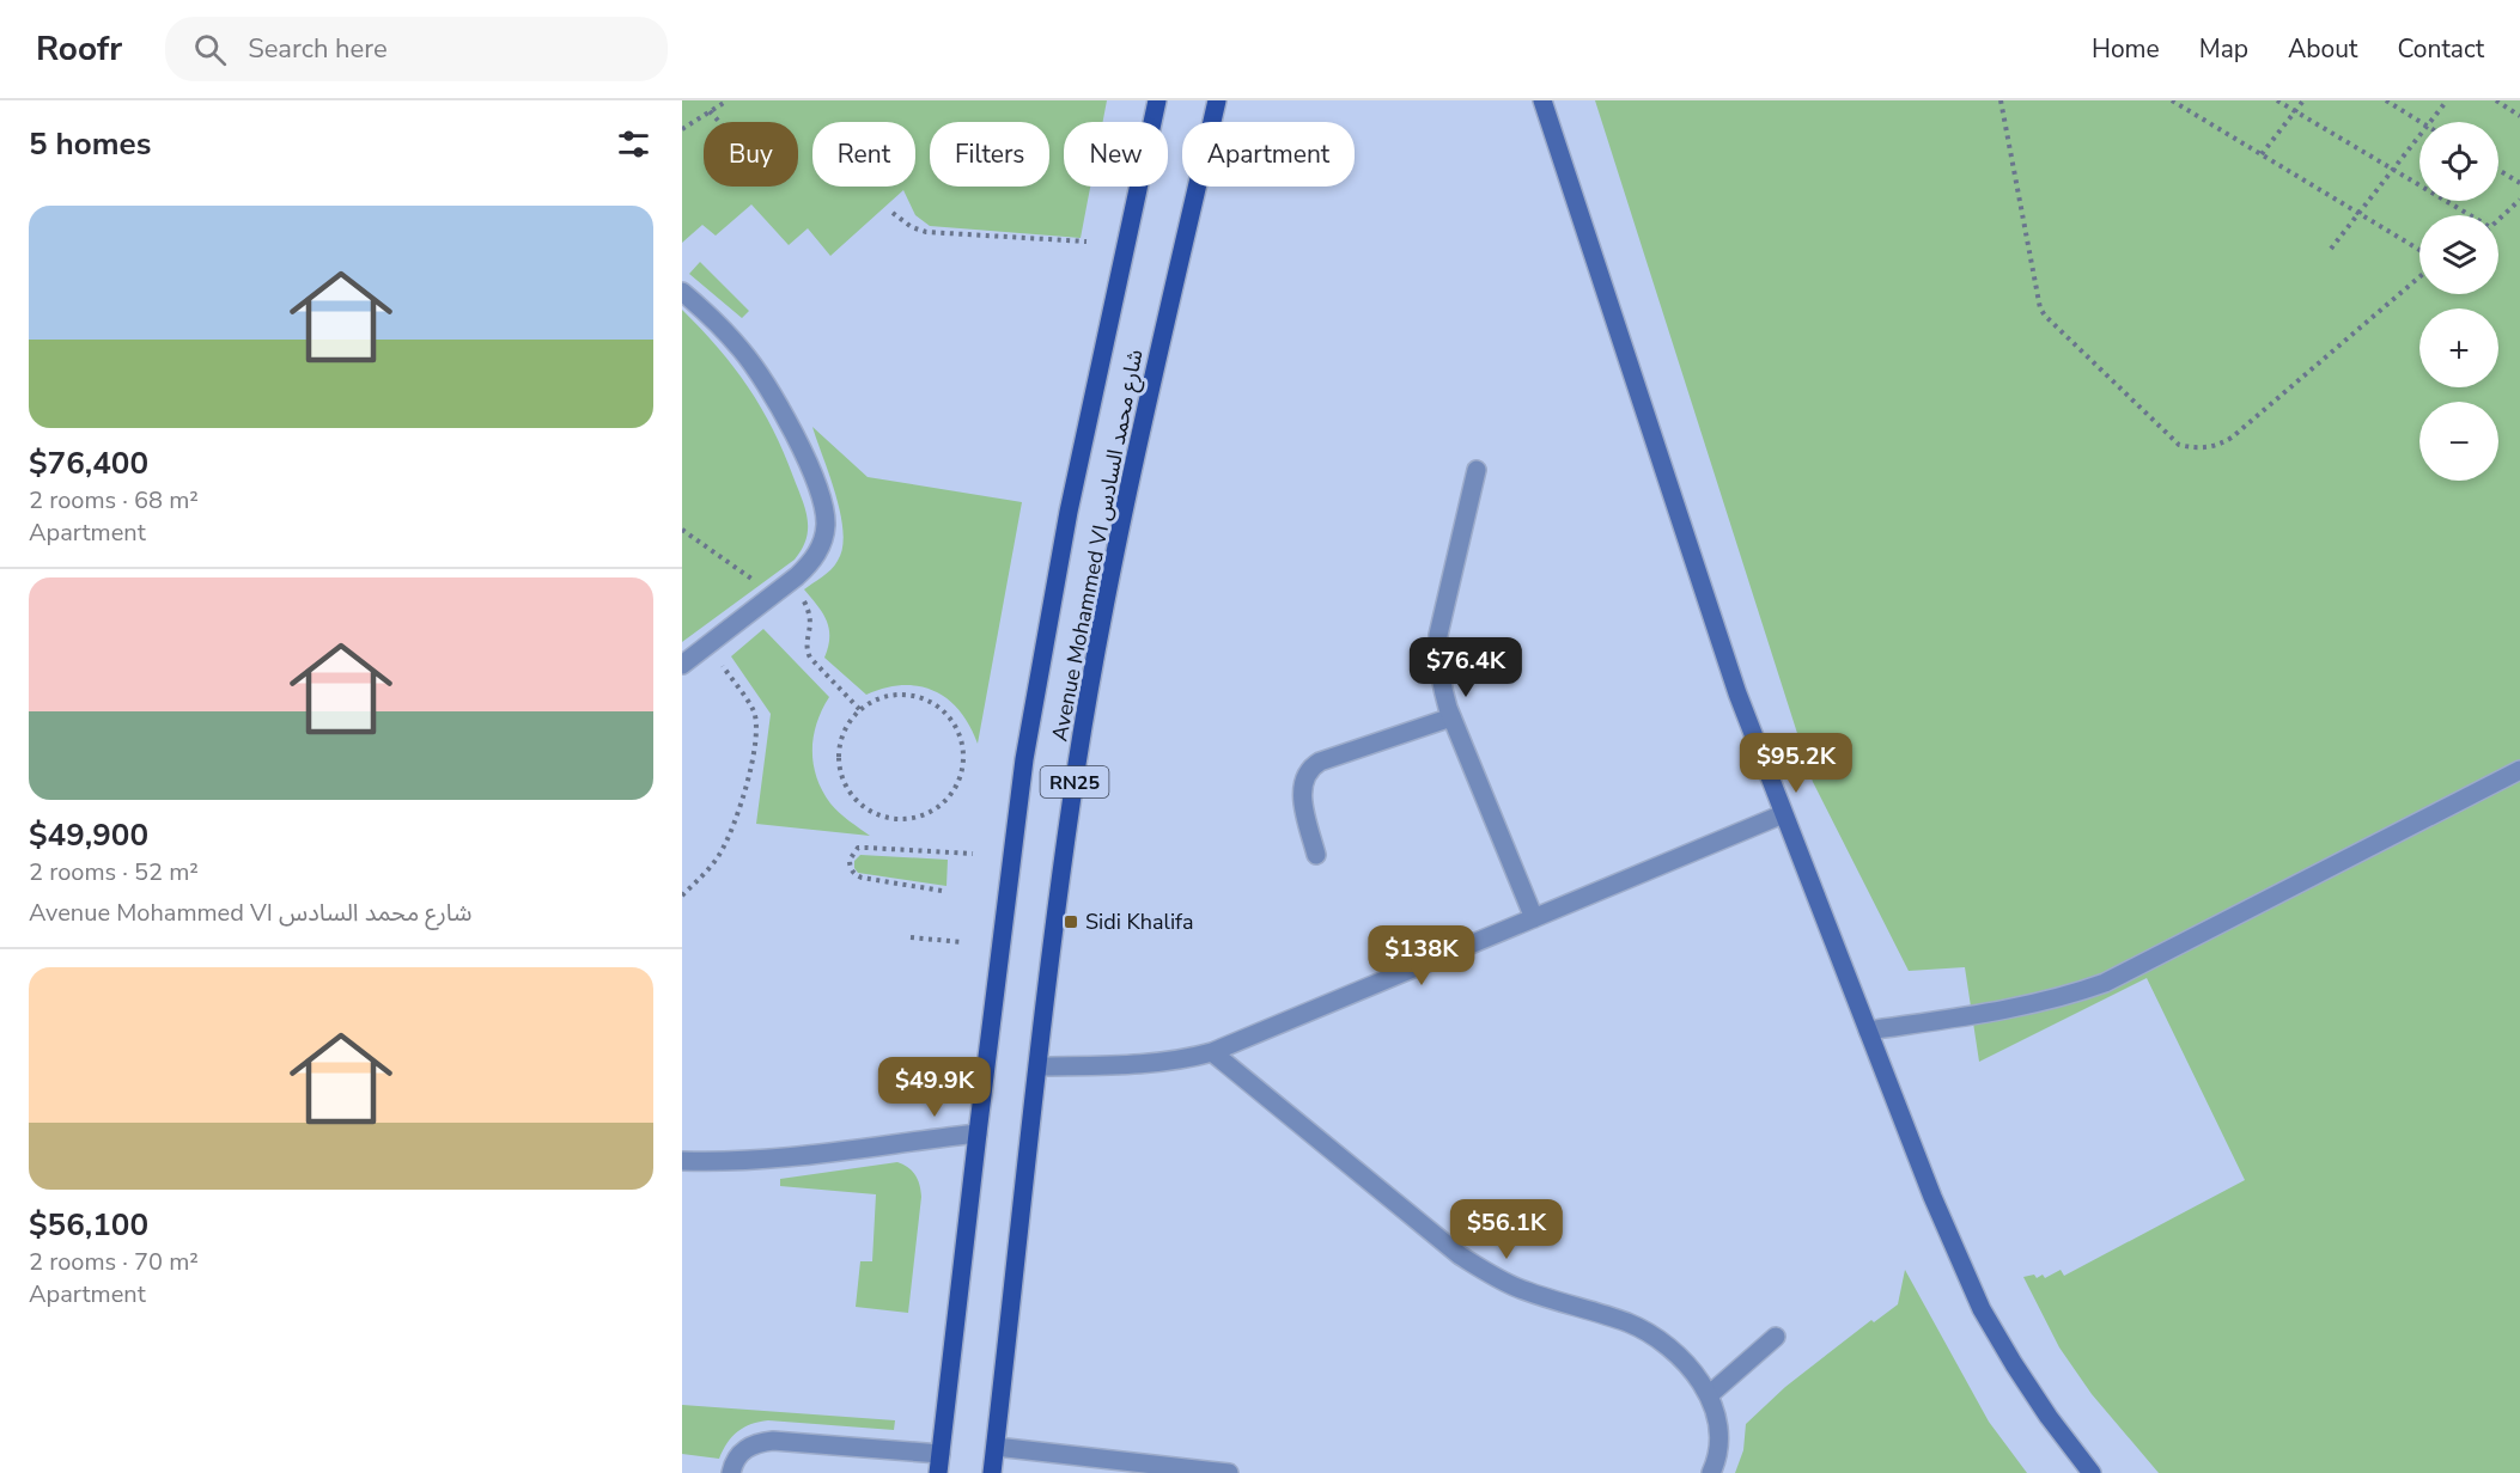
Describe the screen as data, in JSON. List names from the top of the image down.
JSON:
{
  "streets": {
    "main road": ["Avenue Mohammed VI شارع محمد السادس", "RN25"]
  },
  "places": {
    "transit": ["Sidi Khalifa"]
  },
  "page": {
    "header": "Roofr",
    "search": "Search here",
    "nav": [
      "Home",
      "Map",
      "About",
      "Contact"
    ],
    "heading": "5 homes",
    "map_buttons": ["+", "−"],
    "chip": [
      "Buy",
      "Rent",
      "Filters",
      "New",
      "Apartment"
    ],
    "list": [
      {
        "name": "$76,400",
        "note": "2 rooms · 68 m² · Apartment"
      },
      {
        "name": "$49,900",
        "note": "2 rooms · 52 m² · Avenue Mohammed VI شارع محمد السادس"
      },
      {
        "name": "$56,100",
        "note": "2 rooms · 70 m² · Apartment"
      }
    ],
    "price": [
      "$76.4K",
      "$95.2K",
      "$138K",
      "$49.9K",
      "$56.1K"
    ]
  }
}
